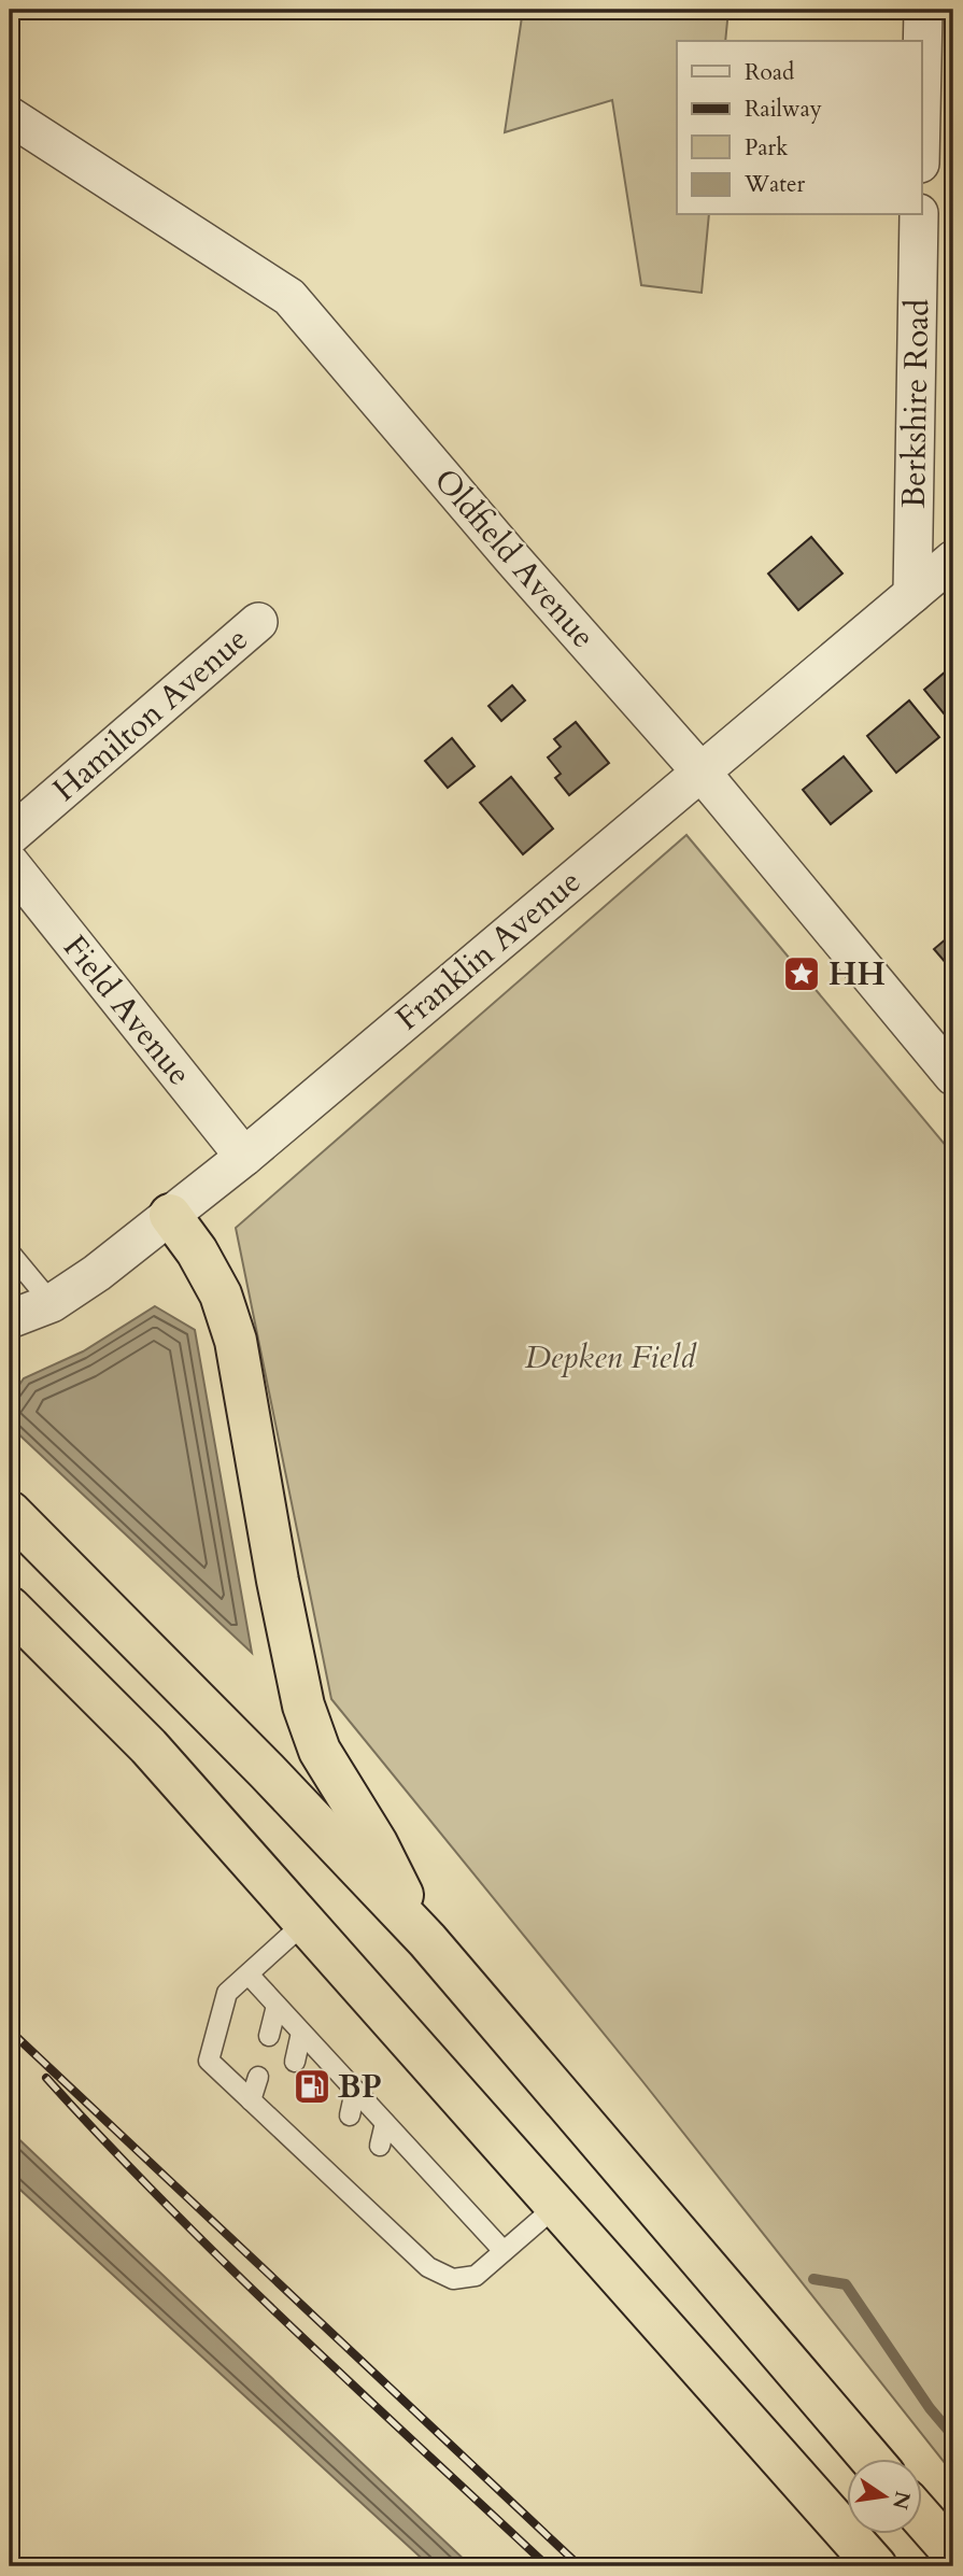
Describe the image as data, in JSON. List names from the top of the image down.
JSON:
{
  "streets": {
    "street": [
      "Berkshire Road",
      "Oldfield Avenue",
      "Hamilton Avenue",
      "Franklin Avenue",
      "Field Avenue"
    ]
  },
  "crossings": [
    ["Berkshire Road", "Franklin Avenue"],
    ["Oldfield Avenue", "Franklin Avenue"],
    ["Franklin Avenue", "Field Avenue"]
  ],
  "parks": ["Depken Field"],
  "places": {
    "place": ["HH"],
    "fuel station": ["BP"]
  },
  "legend": [
    "Road",
    "Railway",
    "Park",
    "Water"
  ],
  "north": "right"
}
